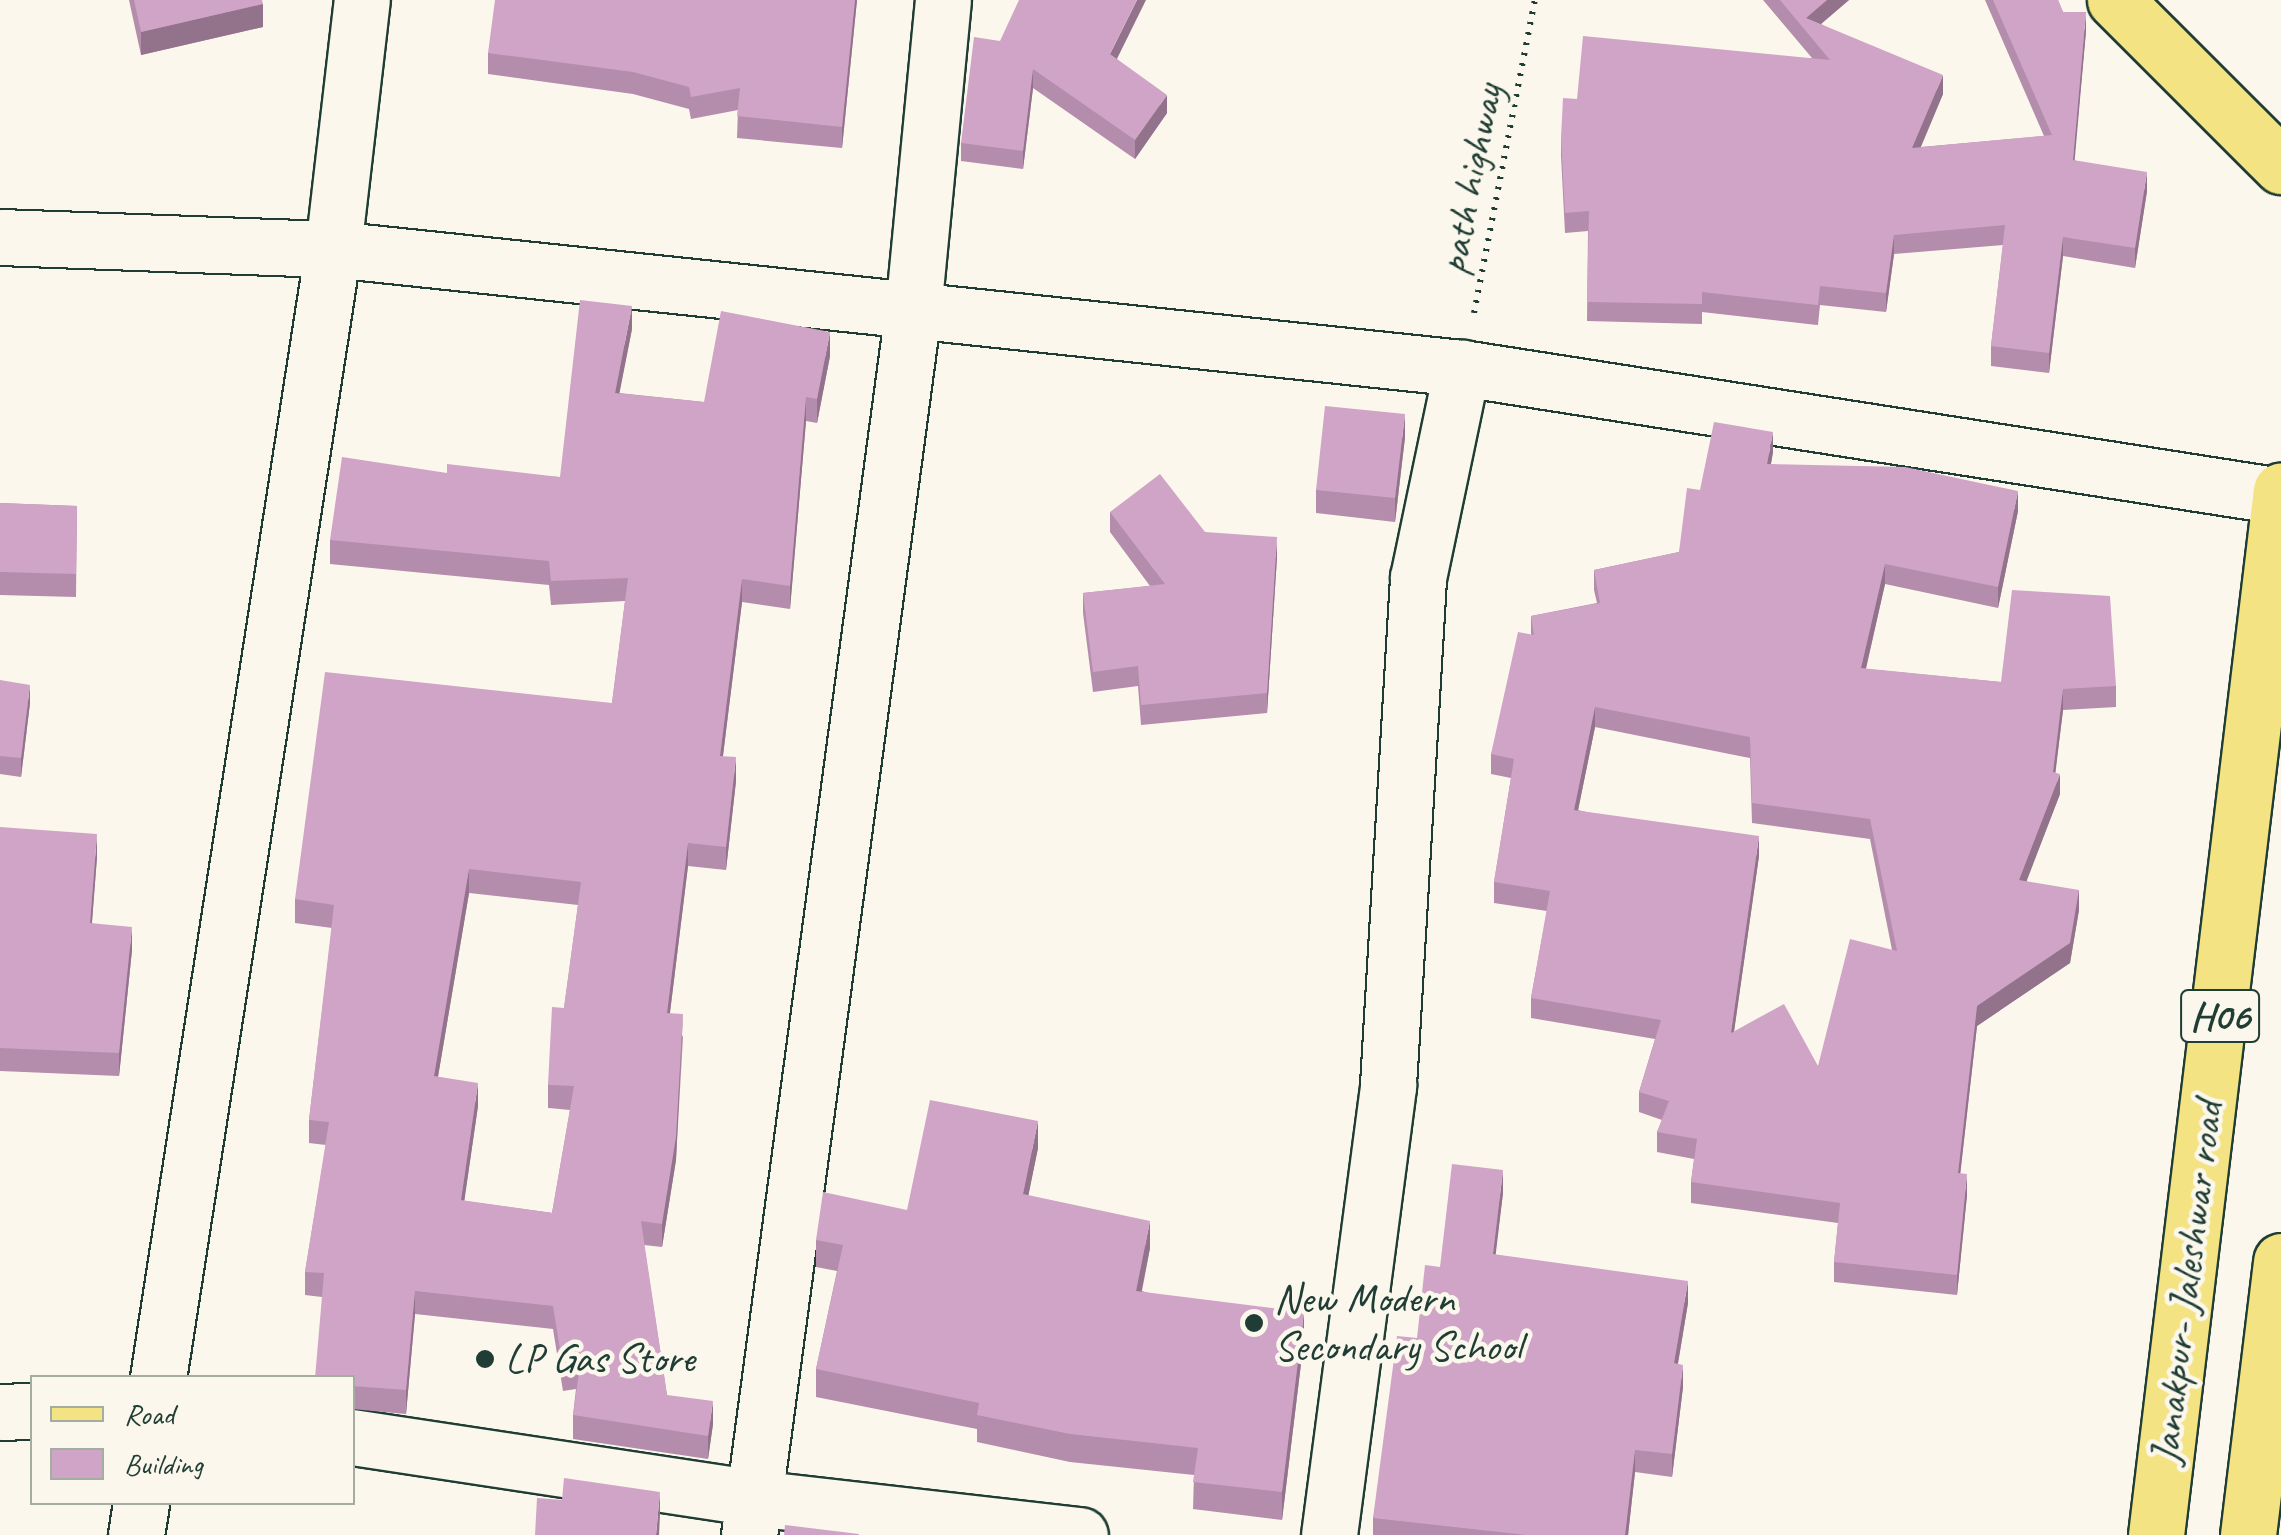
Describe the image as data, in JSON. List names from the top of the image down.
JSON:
{
  "streets": {
    "main road": ["H06", "Janakpur- Jaleshwar road"],
    "path": ["path highway"]
  },
  "places": ["New Modern Secondary School", "LP Gas Store"],
  "legend": ["Road", "Building"]
}
